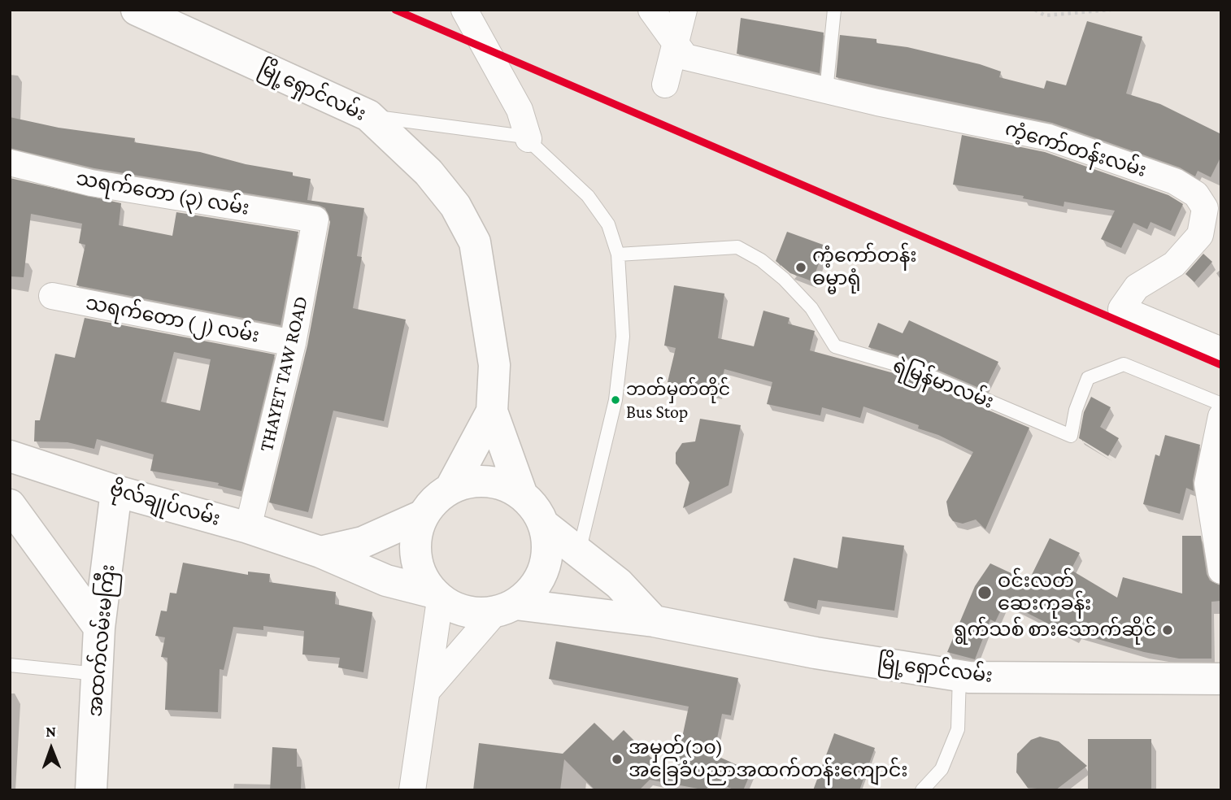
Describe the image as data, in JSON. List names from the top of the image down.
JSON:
{
  "streets": {
    "main road": ["မြို့ရှောင်လမ်း", "ဗိုလ်ချုပ်လမ်း", "အထက်လမ်းမကြီး"],
    "street": [
      "ကံ့ကော်တန်းလမ်း",
      "သရက်တော (၃) လမ်း",
      "သရက်တော (၂) လမ်း",
      "THAYET TAW ROAD"
    ],
    "lane": ["ရဲမြန်မာလမ်း"]
  },
  "crossings": [
    ["မြို့ရှောင်လမ်း", "ဗိုလ်ချုပ်လမ်း"],
    ["သရက်တော (၃) လမ်း", "THAYET TAW ROAD"],
    ["သရက်တော (၂) လမ်း", "THAYET TAW ROAD"],
    ["THAYET TAW ROAD", "ဗိုလ်ချုပ်လမ်း"],
    ["ဗိုလ်ချုပ်လမ်း", "အထက်လမ်းမကြီး"]
  ],
  "places": [
    "ကံ့ကော်တန်း ဓမ္မာရုံ",
    "ဘတ်မှတ်တိုင် Bus Stop",
    "ဝင်းလတ် ဆေးကုခန်း",
    "ရွက်သစ် စားသောက်ဆိုင်",
    "အမှတ်(၁၀) အခြေခံပညာအထက်တန်းကျောင်း"
  ],
  "north": "top"
}
